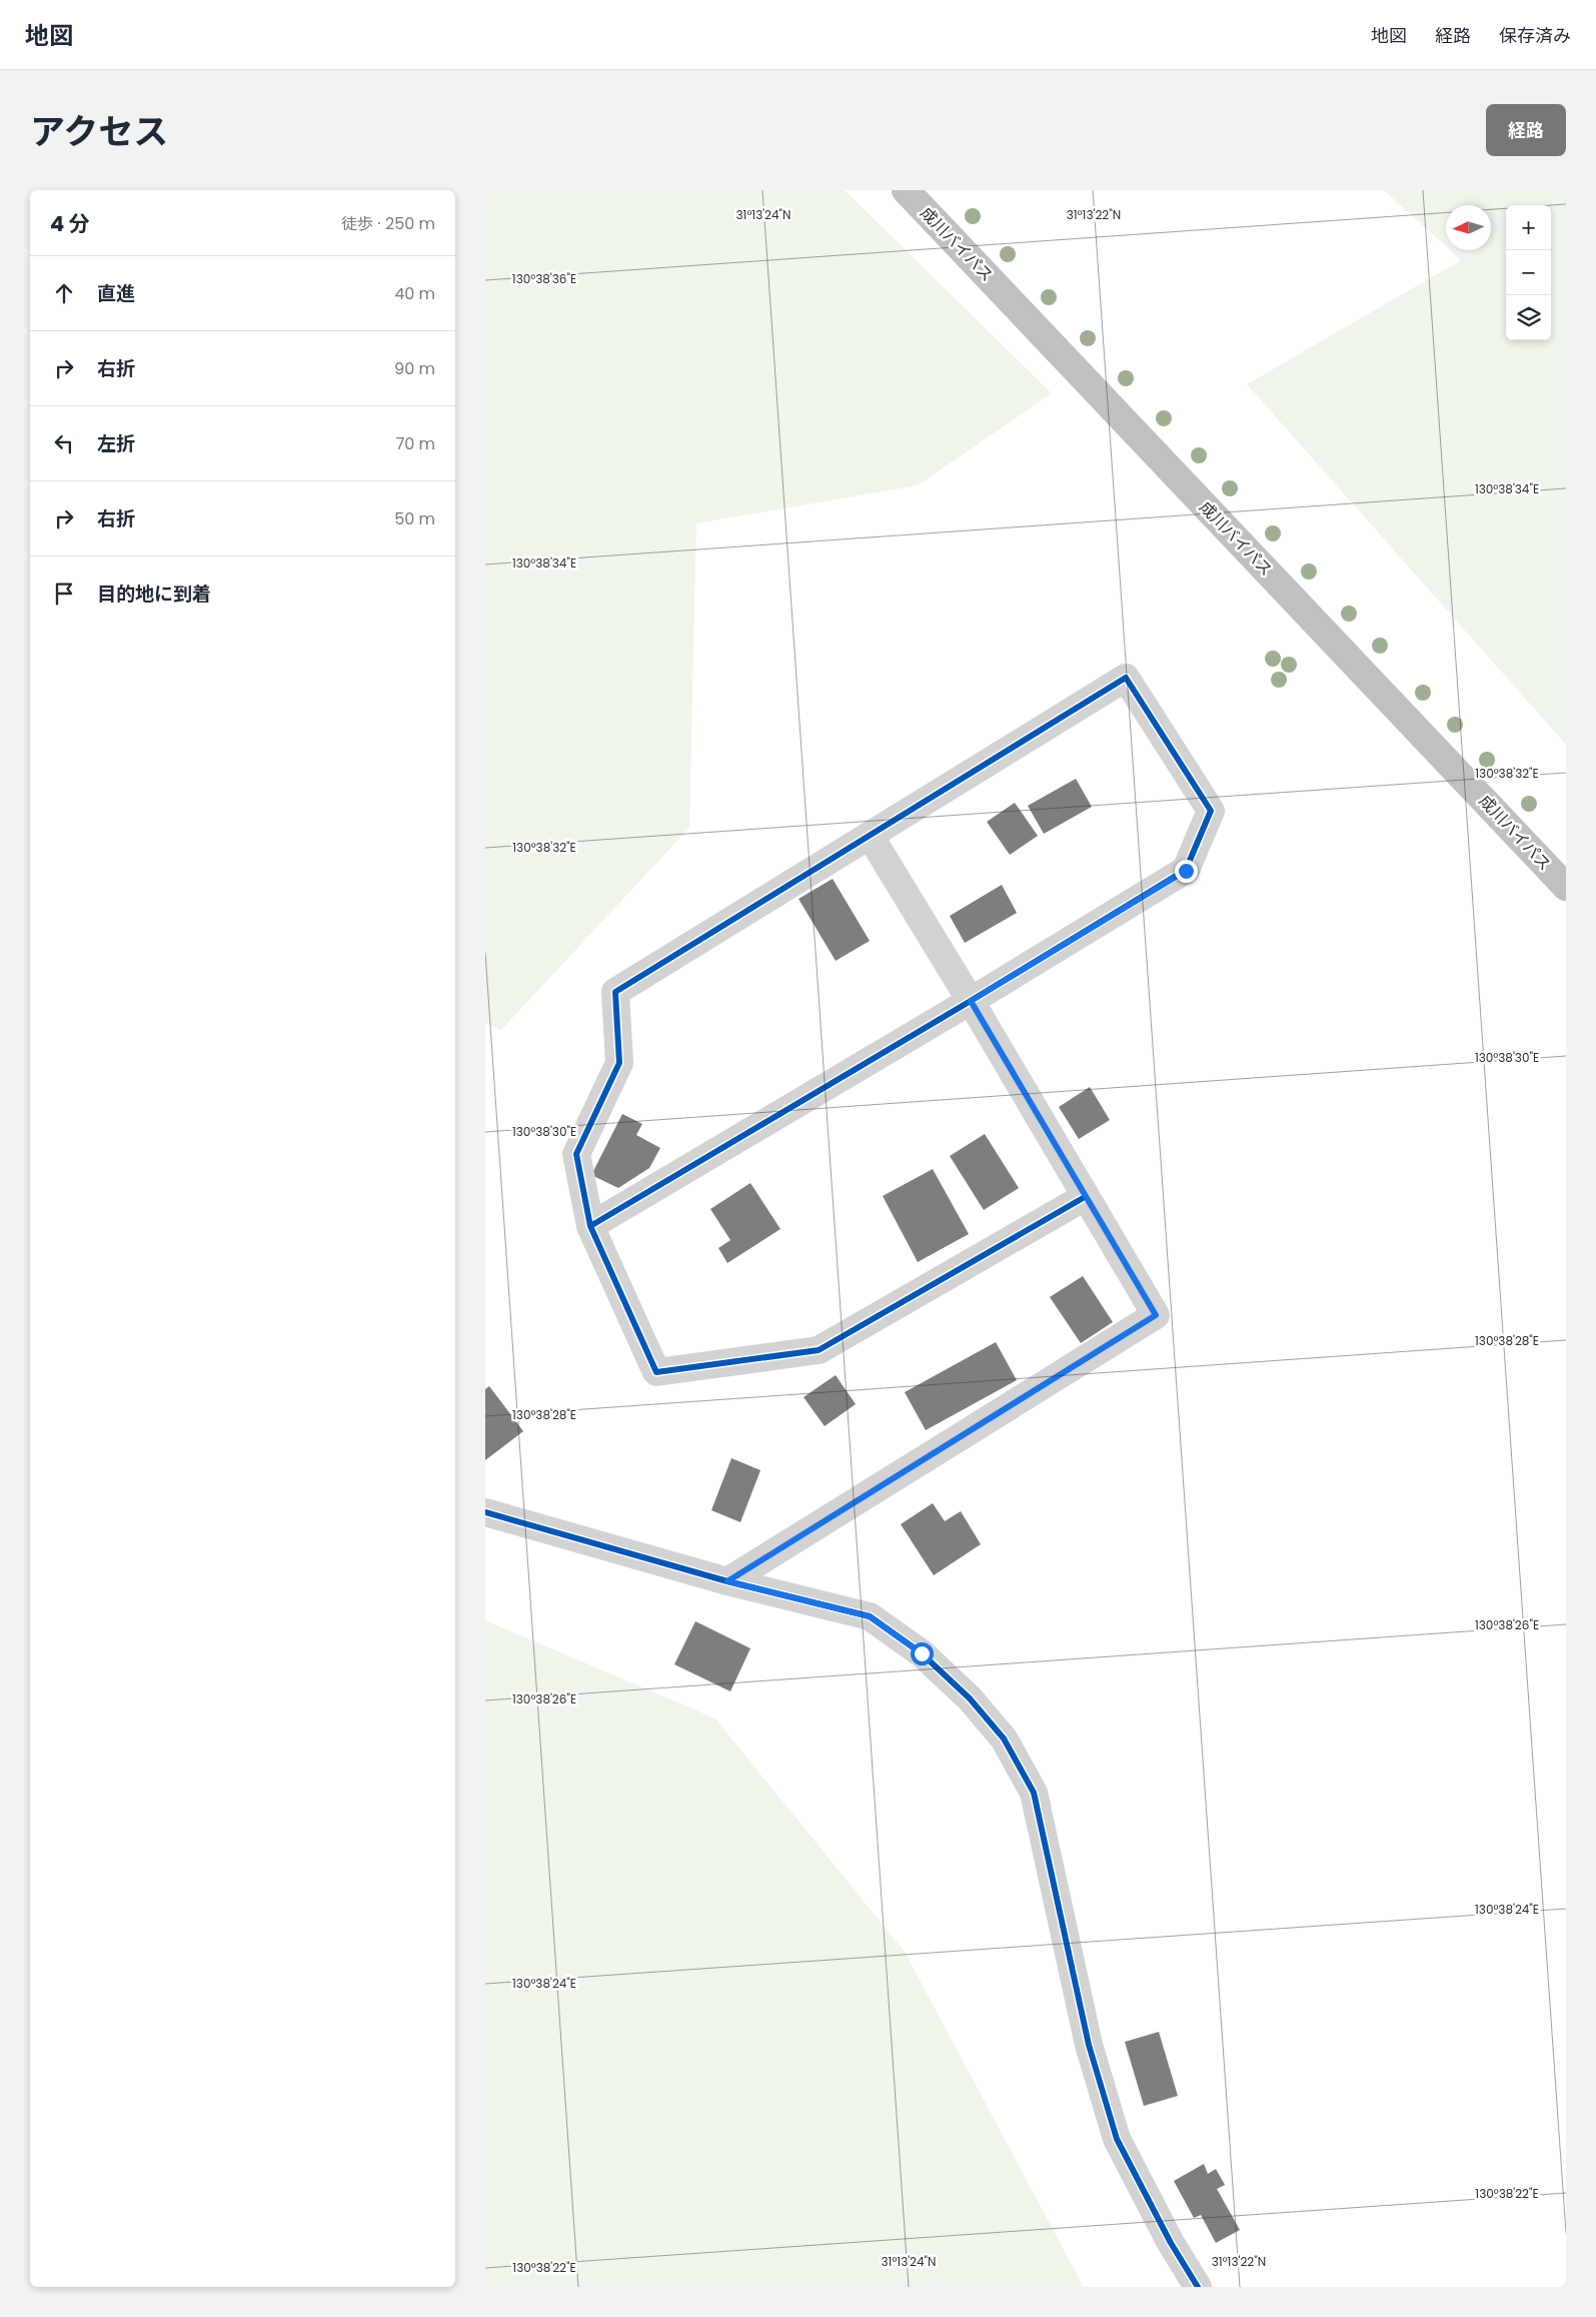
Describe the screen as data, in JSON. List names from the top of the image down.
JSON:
{
  "streets": {
    "highway": ["成川バイパス"]
  },
  "north": "left",
  "page": {
    "header": "地図",
    "nav": ["地図", "経路", "保存済み"],
    "title": "アクセス",
    "buttons": "経路",
    "heading": ["4 分", "徒歩 · 250 m"],
    "map_buttons": ["+", "−"],
    "list": [
      ["直進", "40 m"],
      ["右折", "90 m"],
      ["左折", "70 m"],
      ["右折", "50 m"],
      "目的地に到着"
    ]
  },
  "coordinates": [
    "31°13'24\"N",
    "31°13'22\"N",
    "130°38'36\"E",
    "130°38'34\"E",
    "130°38'32\"E",
    "130°38'30\"E",
    "130°38'28\"E",
    "130°38'26\"E",
    "130°38'24\"E",
    "130°38'22\"E"
  ]
}
